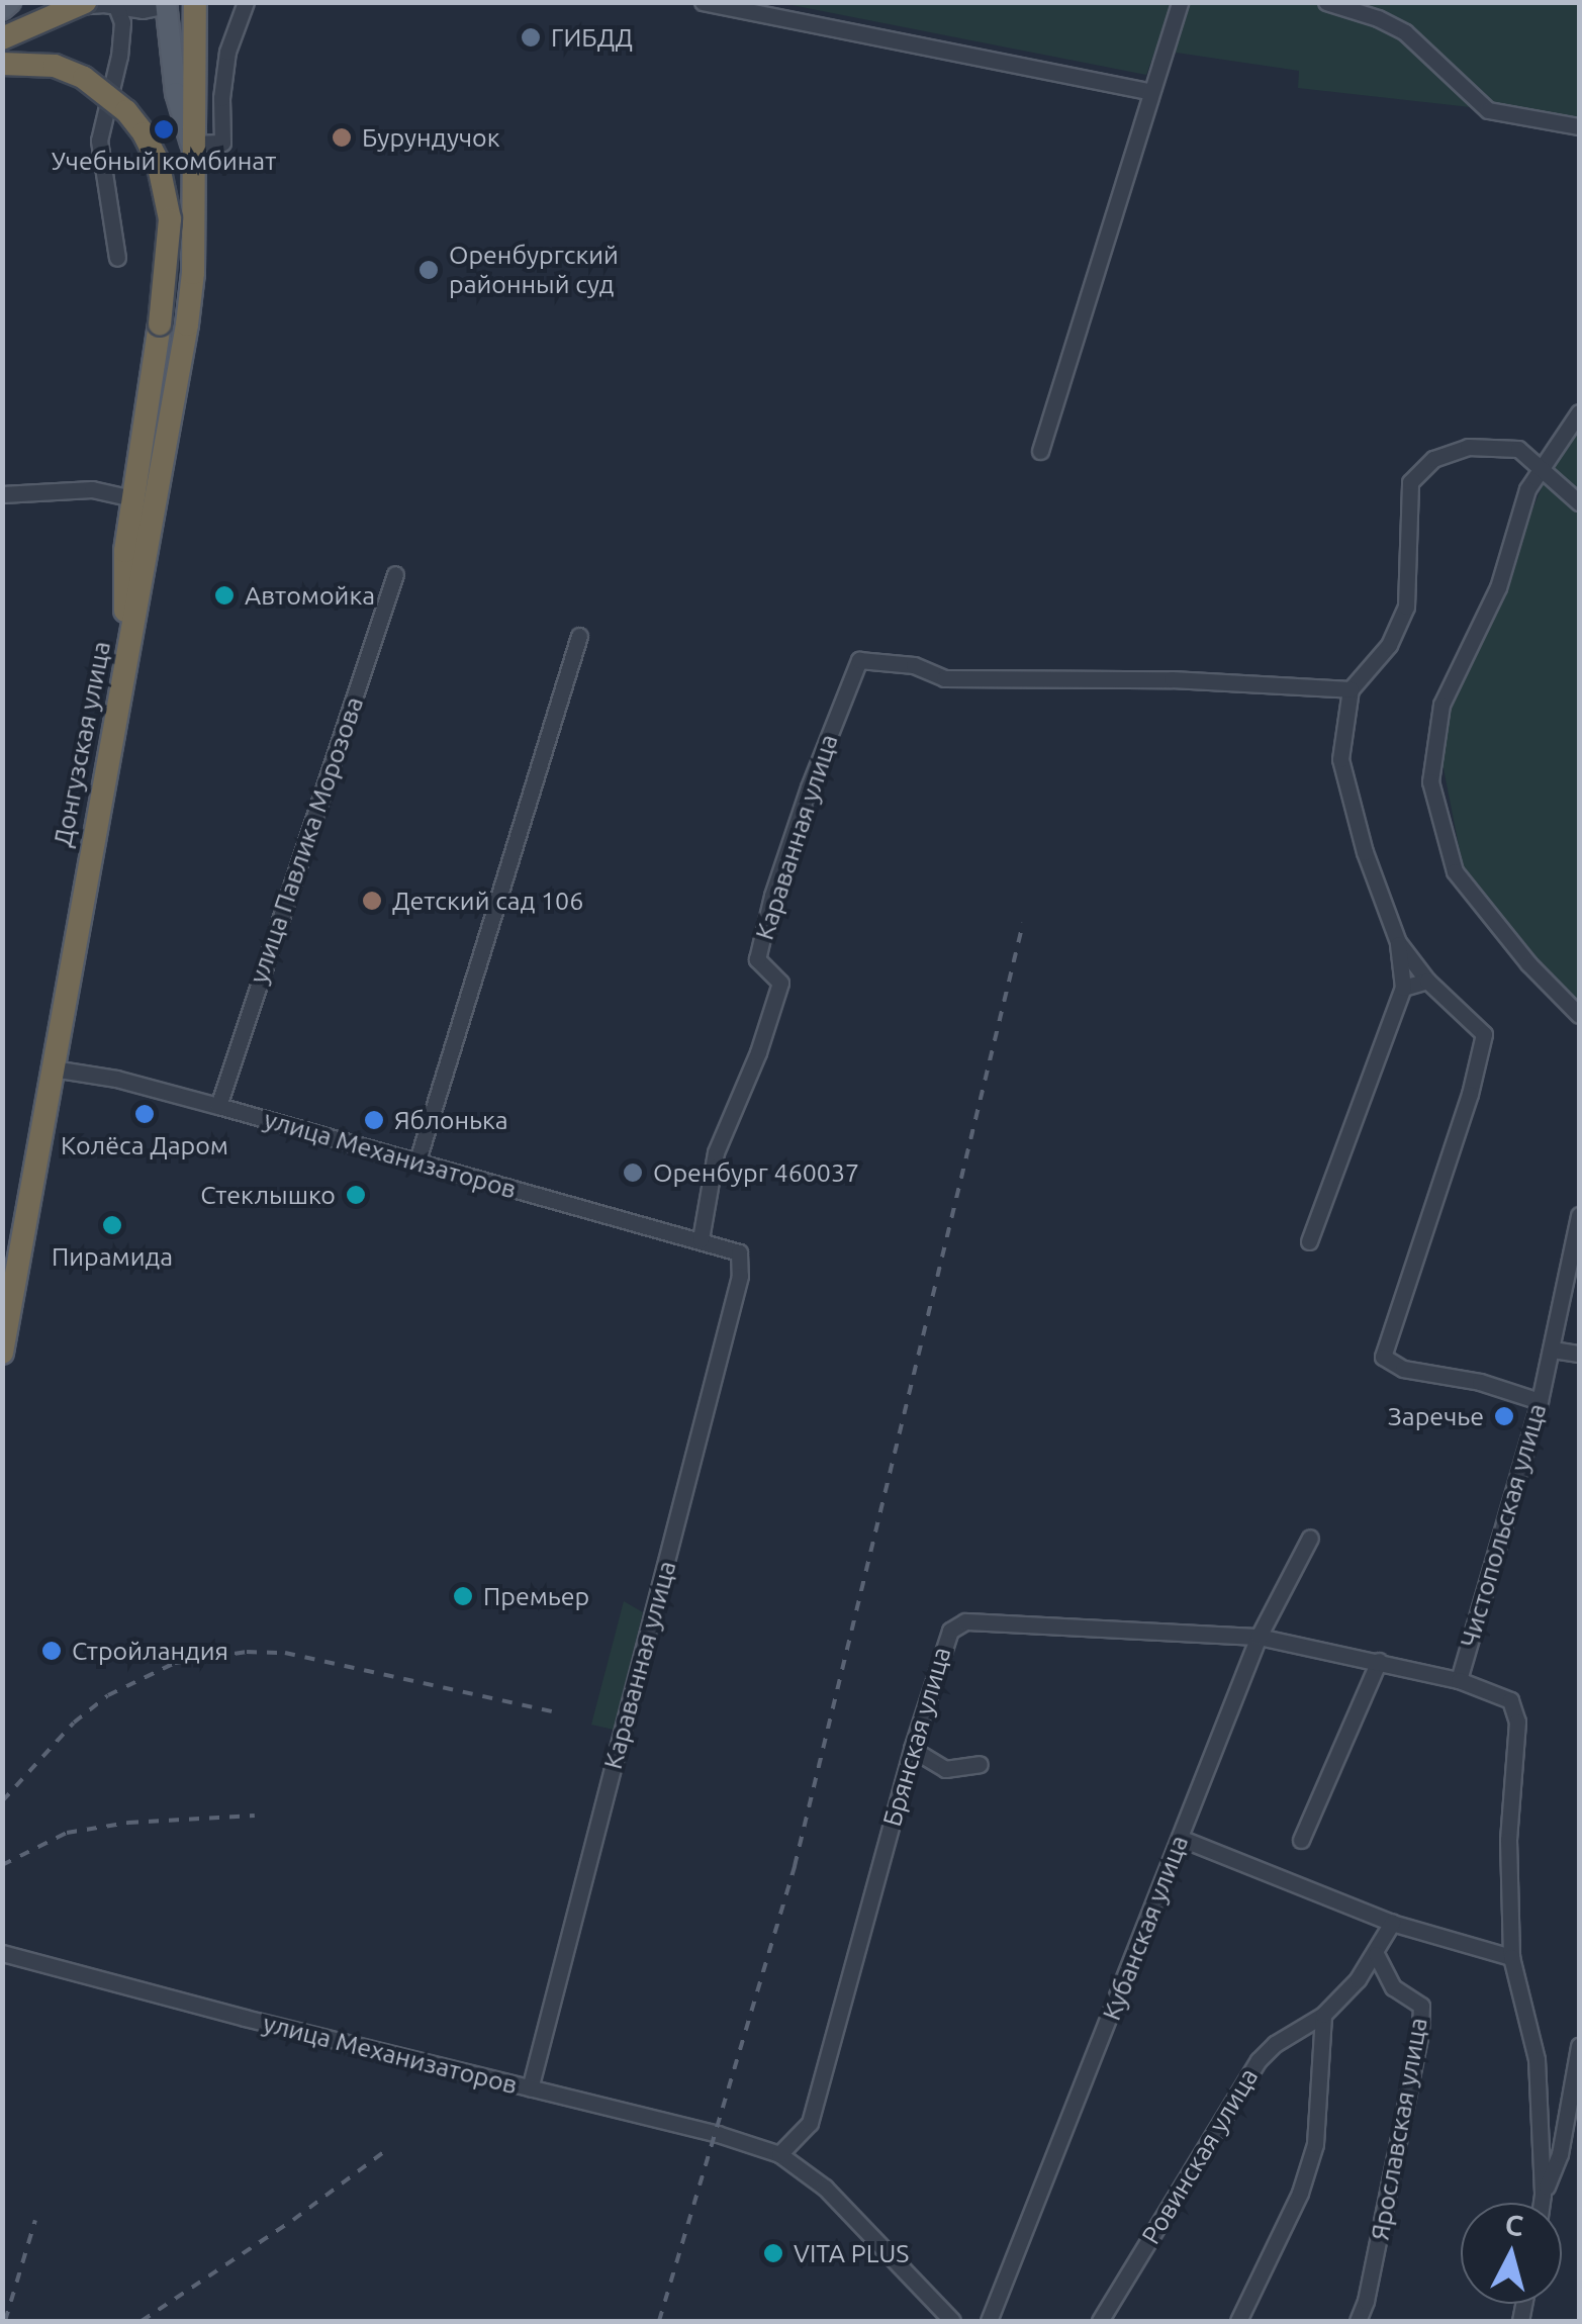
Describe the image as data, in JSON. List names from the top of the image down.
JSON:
{
  "streets": {
    "highway": ["Донгузская улица"],
    "street": [
      "Караванная улица",
      "улица Павлика Морозова",
      "улица Механизаторов",
      "Чистопольская улица",
      "Брянская улица",
      "Кубанская улица",
      "Ярославская улица",
      "Ровинская улица"
    ]
  },
  "crossings": [
    ["Донгузская улица", "улица Механизаторов"],
    ["Караванная улица", "улица Механизаторов"],
    ["улица Павлика Морозова", "улица Механизаторов"],
    ["улица Механизаторов", "Брянская улица"],
    ["Чистопольская улица", "Брянская улица"],
    ["Брянская улица", "Кубанская улица"],
    ["Ярославская улица", "Ровинская улица"]
  ],
  "places": [
    "ГИБДД",
    "Учебный комбинат",
    "Бурундучок",
    "Оренбургский районный суд",
    "Автомойка",
    "Детский сад 106",
    "Колёса Даром",
    "Яблонька",
    "Оренбург 460037",
    "Стеклышко",
    "Пирамида",
    "Заречье",
    "Премьер",
    "Стройландия",
    "VITA PLUS"
  ],
  "north": "top"
}
